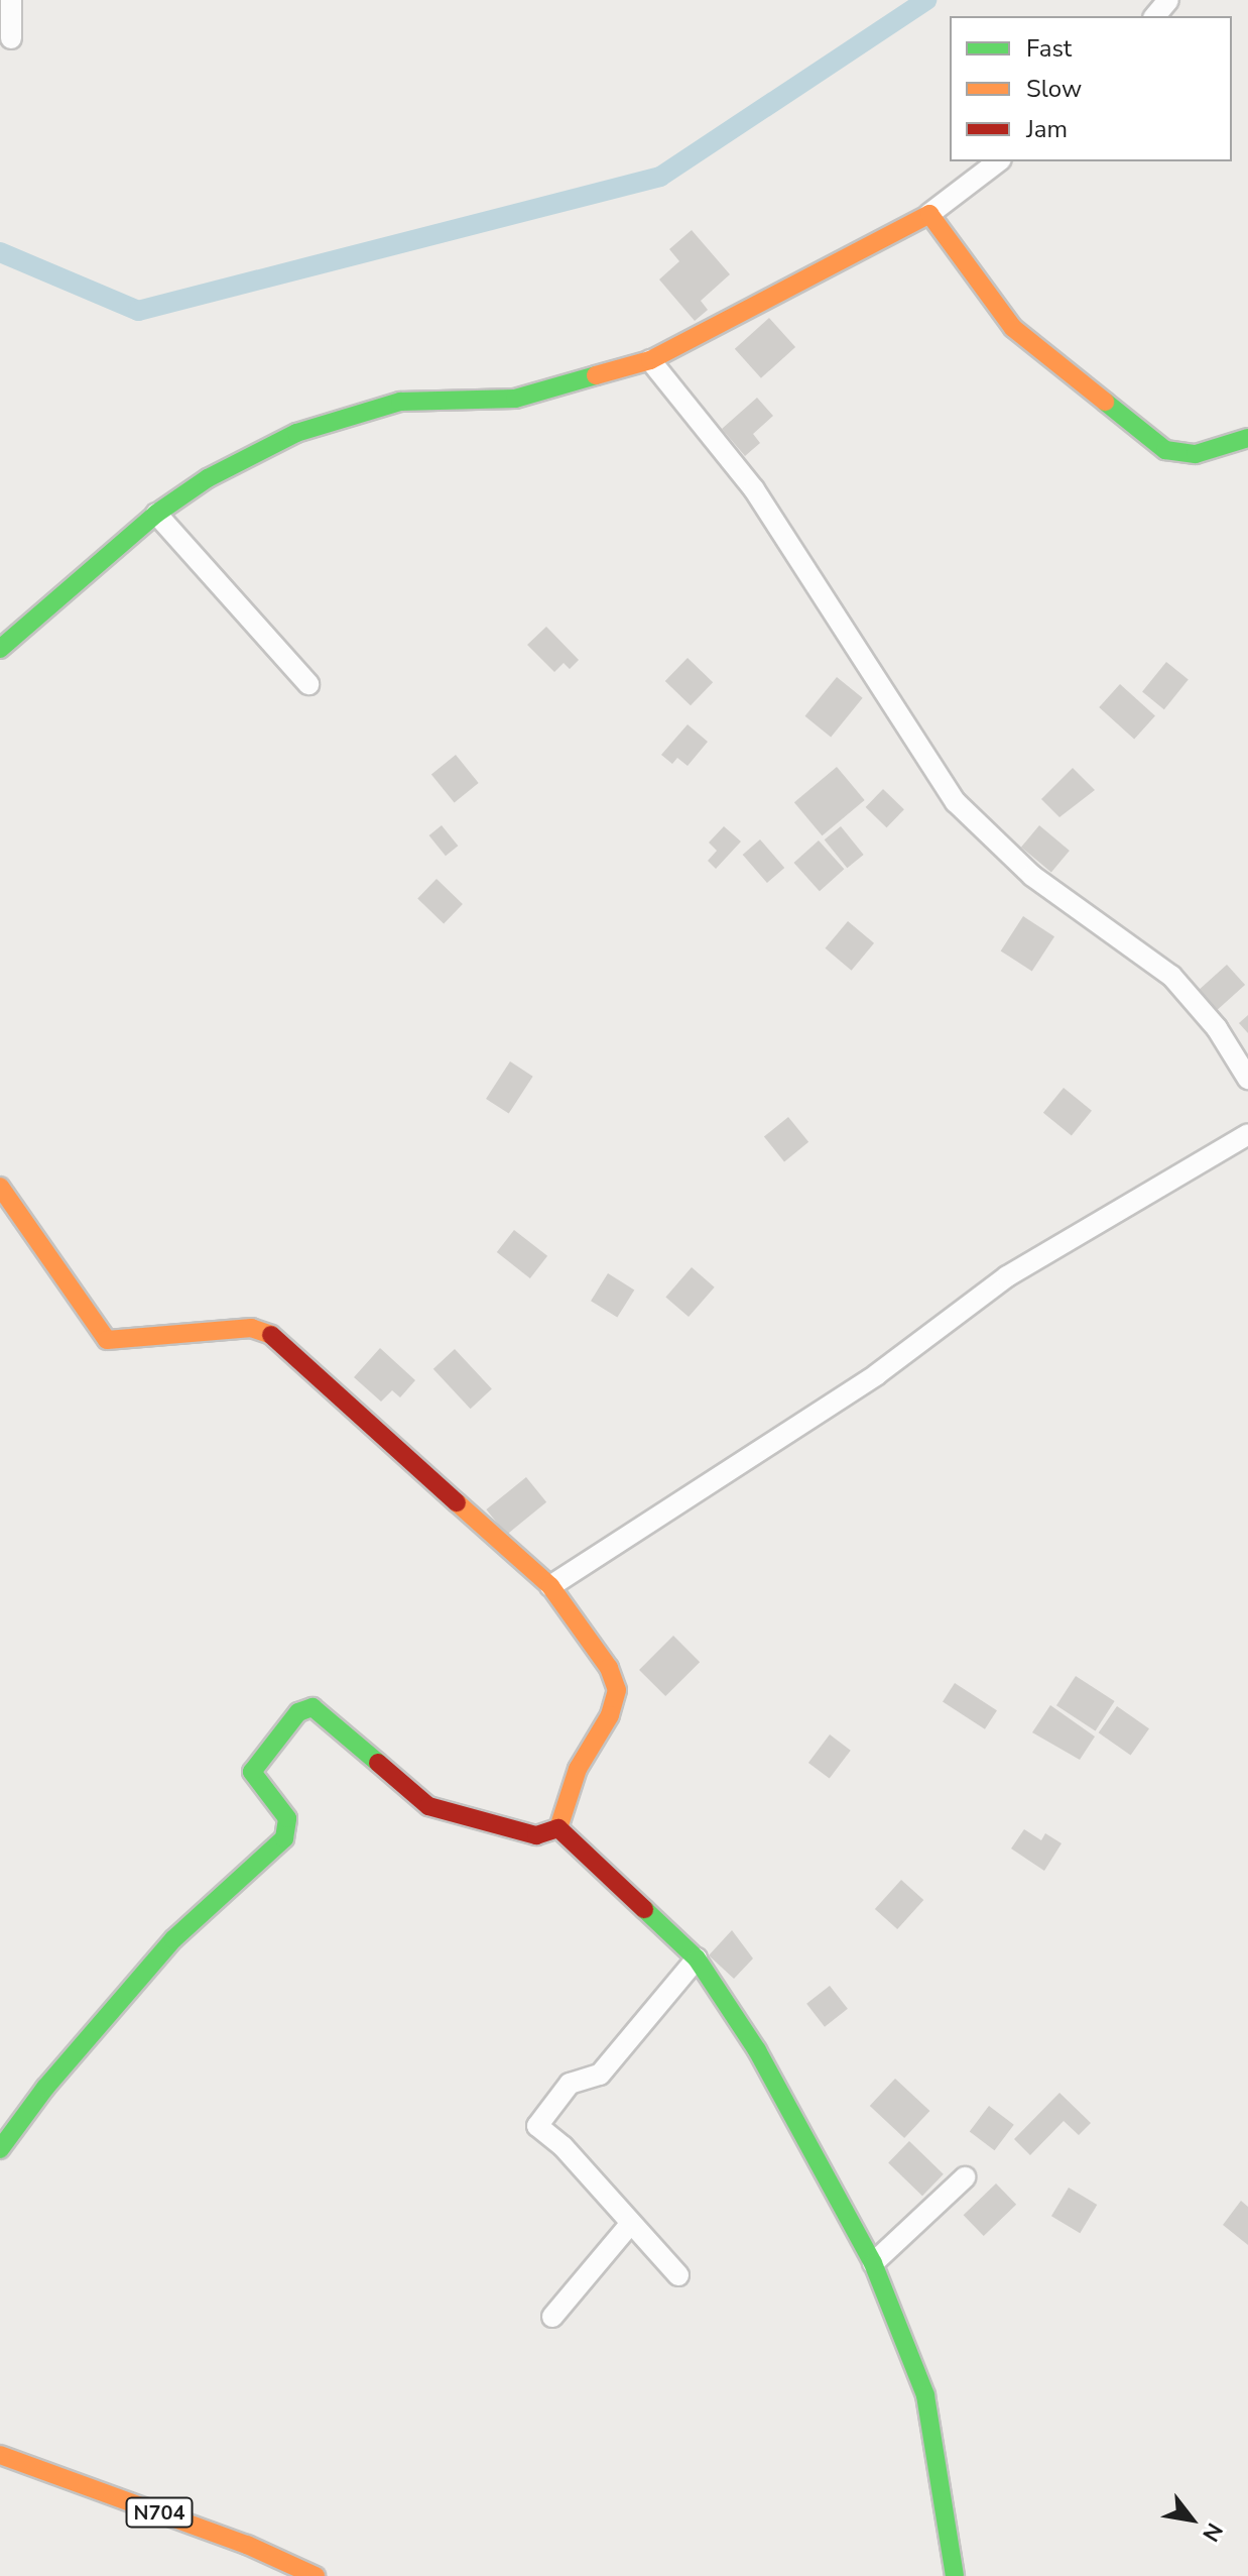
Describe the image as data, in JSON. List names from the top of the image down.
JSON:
{
  "streets": {
    "main road": ["N704"]
  },
  "legend": ["Fast", "Slow", "Jam"],
  "north": "bottom right"
}
